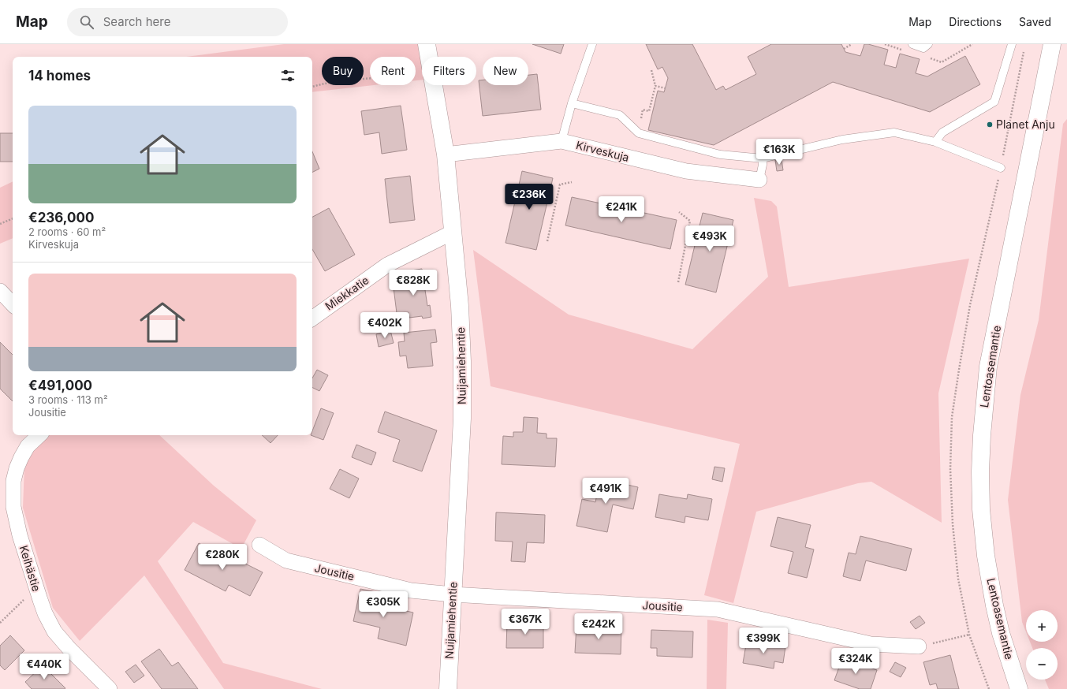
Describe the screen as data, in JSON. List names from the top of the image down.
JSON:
{
  "streets": {
    "street": [
      "Kirveskuja",
      "Miekkatie",
      "Nuijamiehentie",
      "Lentoasemantie",
      "Keihästie",
      "Jousitie"
    ]
  },
  "crossings": [
    ["Kirveskuja", "Nuijamiehentie"],
    ["Miekkatie", "Nuijamiehentie"],
    ["Nuijamiehentie", "Jousitie"]
  ],
  "places": ["Planet Anju"],
  "page": {
    "header": "Map",
    "search": "Search here",
    "nav": ["Map", "Directions", "Saved"],
    "chip": [
      "Buy",
      "Rent",
      "Filters",
      "New"
    ],
    "heading": "14 homes",
    "list": [
      {
        "name": "€236,000",
        "note": "2 rooms · 60 m² · Kirveskuja"
      },
      {
        "name": "€491,000",
        "note": "3 rooms · 113 m² · Jousitie"
      }
    ],
    "price": [
      "€163K",
      "€236K",
      "€241K",
      "€493K",
      "€828K",
      "€402K",
      "€491K",
      "€280K",
      "€305K",
      "€367K",
      "€242K",
      "€399K",
      "€324K",
      "€440K"
    ],
    "map_buttons": ["+", "−"]
  }
}
